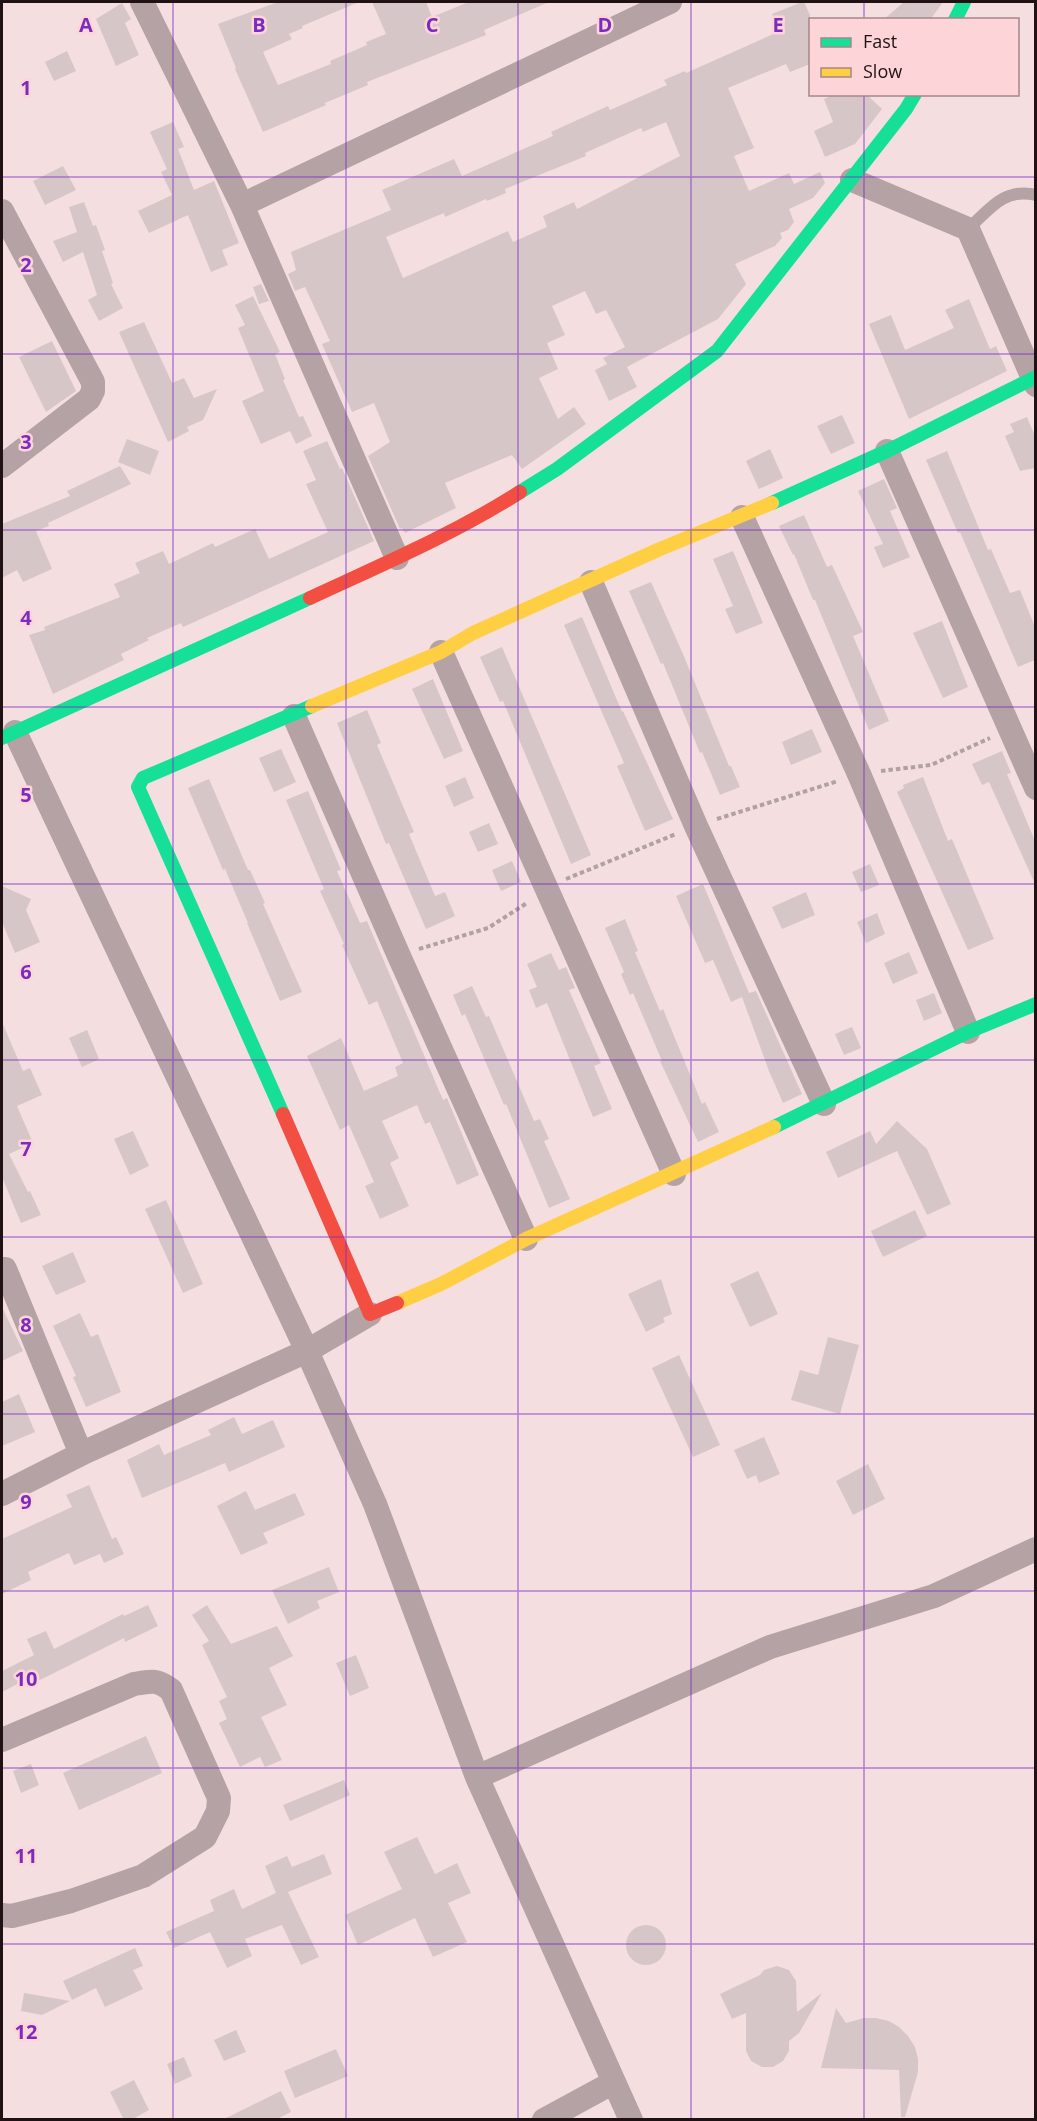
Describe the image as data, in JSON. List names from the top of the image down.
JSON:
{
  "legend": ["Fast", "Slow"],
  "grid": {
    "columns": [
      "A",
      "B",
      "C",
      "D",
      "E"
    ],
    "rows": [
      "1",
      "2",
      "3",
      "4",
      "5",
      "6",
      "7",
      "8",
      "9",
      "10",
      "11",
      "12"
    ]
  }
}
